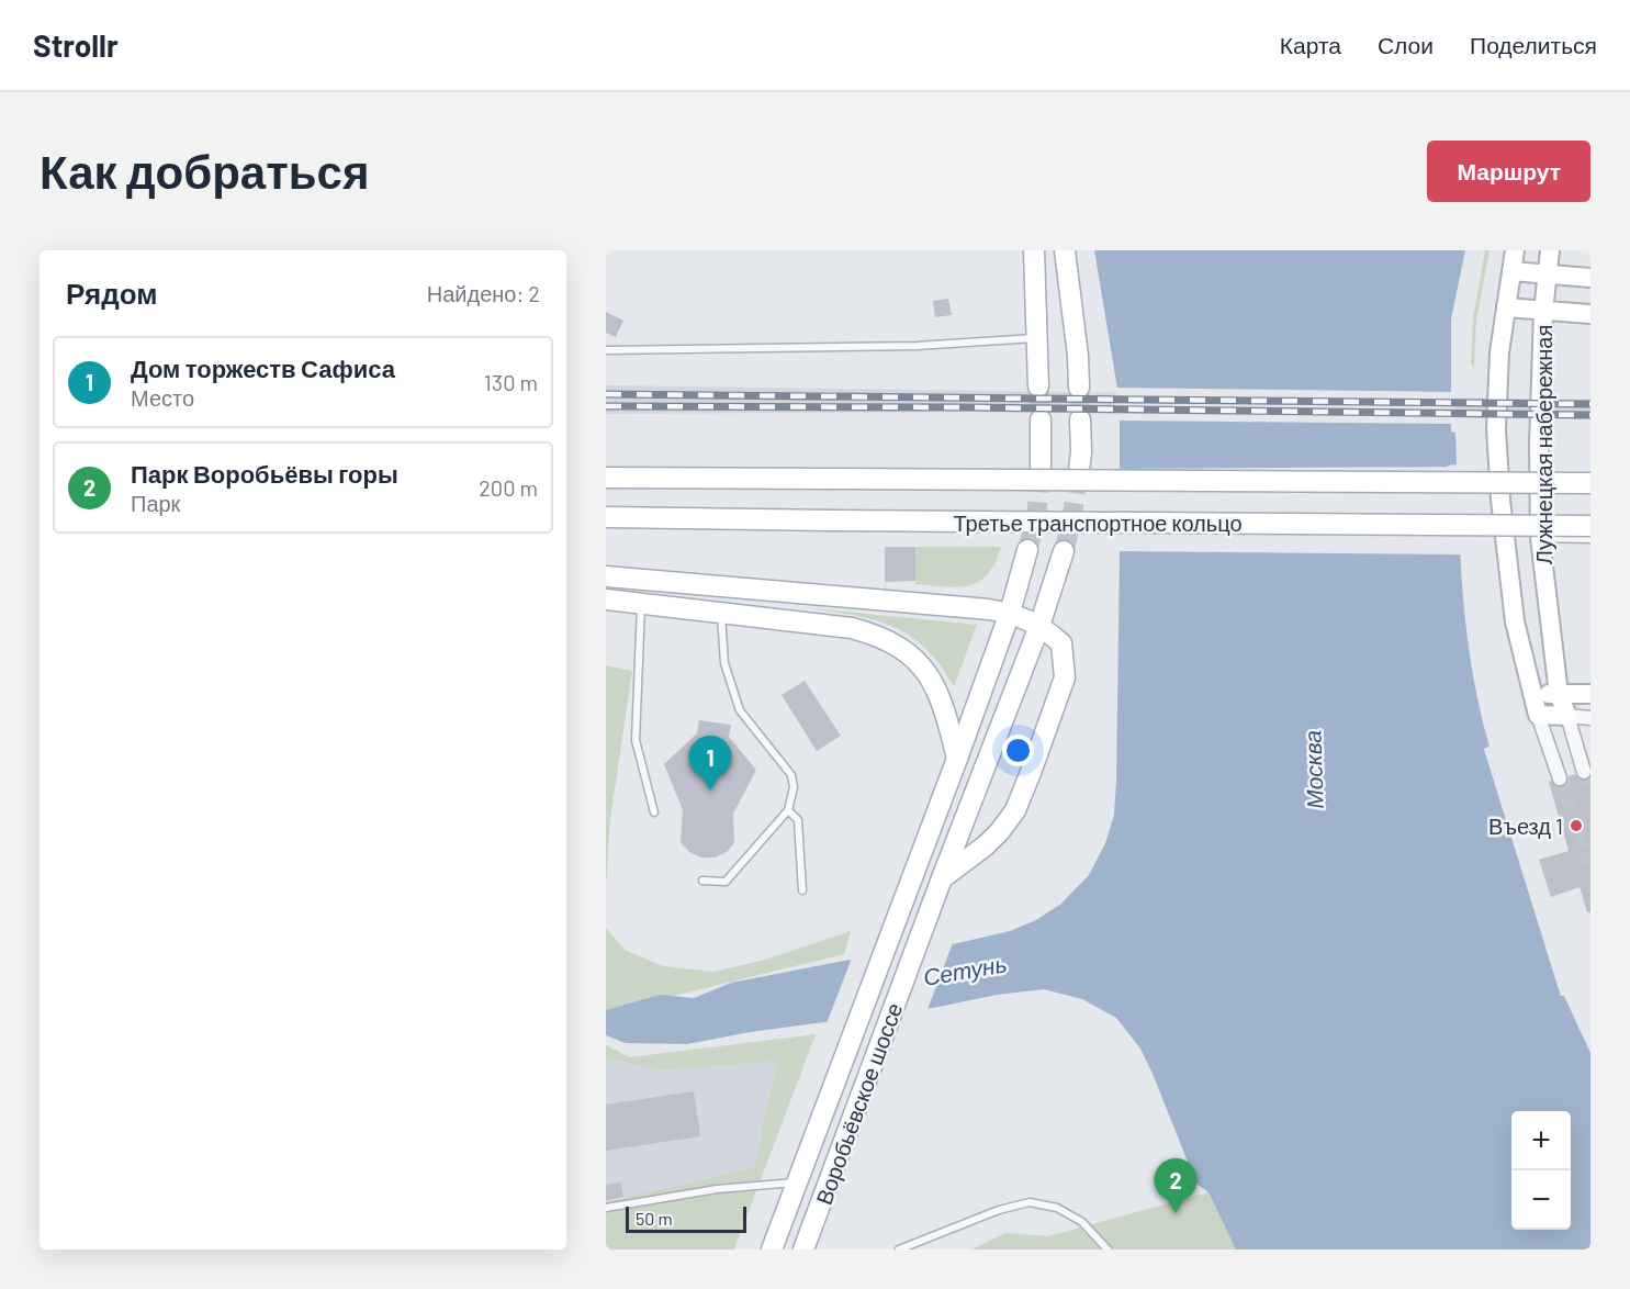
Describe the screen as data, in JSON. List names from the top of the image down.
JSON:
{
  "streets": {
    "main road": ["Лужнецкая набережная", "Третье транспортное кольцо", "Воробьёвское шоссе"]
  },
  "water": ["Москва", "Сетунь"],
  "places": ["Въезд 1"],
  "scale_bar": "50 m",
  "page": {
    "header": "Strollr",
    "nav": ["Карта", "Слои", "Поделиться"],
    "buttons": "Маршрут",
    "title": "Как добраться",
    "heading": ["Рядом", "Найдено: 2"],
    "list": [
      {
        "mark": "1",
        "name": "Дом торжеств Сафиса",
        "note": "Место",
        "value": "130 m"
      },
      {
        "mark": "2",
        "name": "Парк Воробьёвы горы",
        "note": "Парк",
        "value": "200 m"
      }
    ],
    "pins": ["1", "2"],
    "map_buttons": ["+", "−"],
    "scale": "50 m"
  }
}
